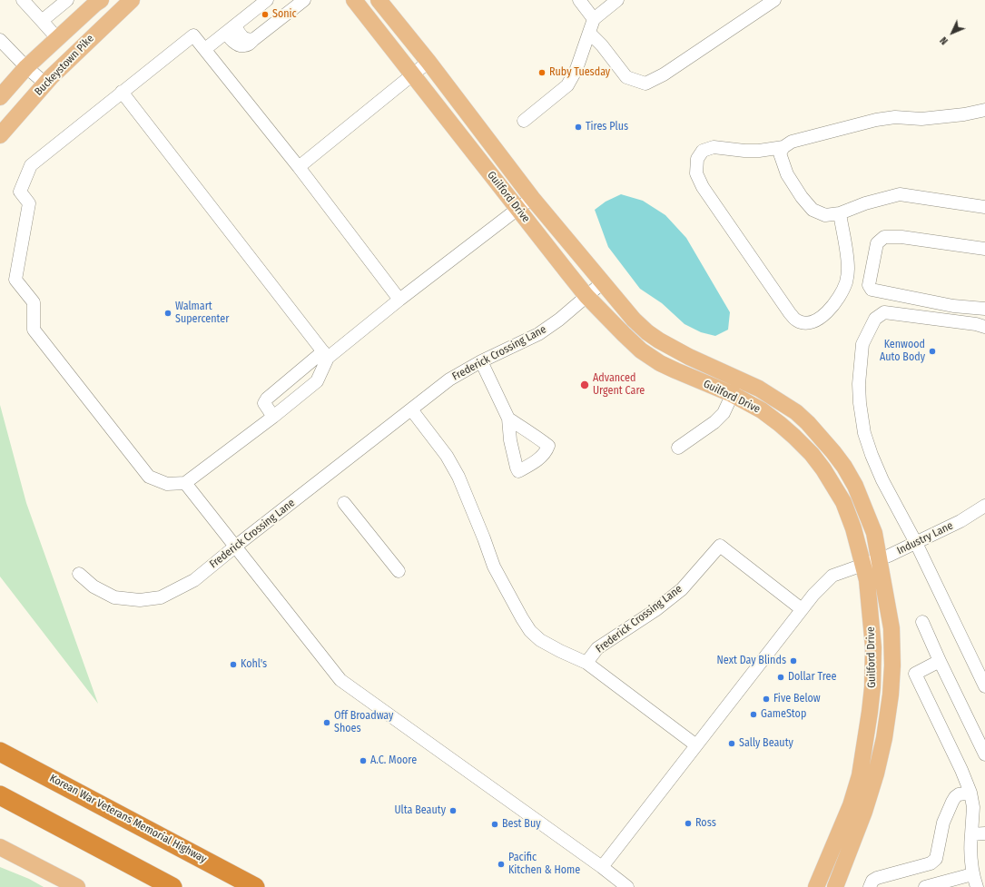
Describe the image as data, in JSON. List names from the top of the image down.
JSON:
{
  "streets": {
    "highway": ["Korean War Veterans Memorial Highway"],
    "main road": ["Buckeystown Pike", "Guilford Drive"],
    "street": ["Frederick Crossing Lane", "Industry Lane"]
  },
  "crossings": [
    ["Guilford Drive", "Frederick Crossing Lane"],
    ["Guilford Drive", "Industry Lane"],
    ["Frederick Crossing Lane", "Industry Lane"]
  ],
  "places": [
    "Sonic",
    "Ruby Tuesday",
    "Tires Plus",
    "Walmart Supercenter",
    "Kenwood Auto Body",
    "Advanced Urgent Care",
    "Next Day Blinds",
    "Kohl's",
    "Dollar Tree",
    "Five Below",
    "GameStop",
    "Off Broadway Shoes",
    "Sally Beauty",
    "A.C. Moore",
    "Ulta Beauty",
    "Ross",
    "Best Buy",
    "Pacific Kitchen & Home"
  ],
  "north": "bottom left"
}
